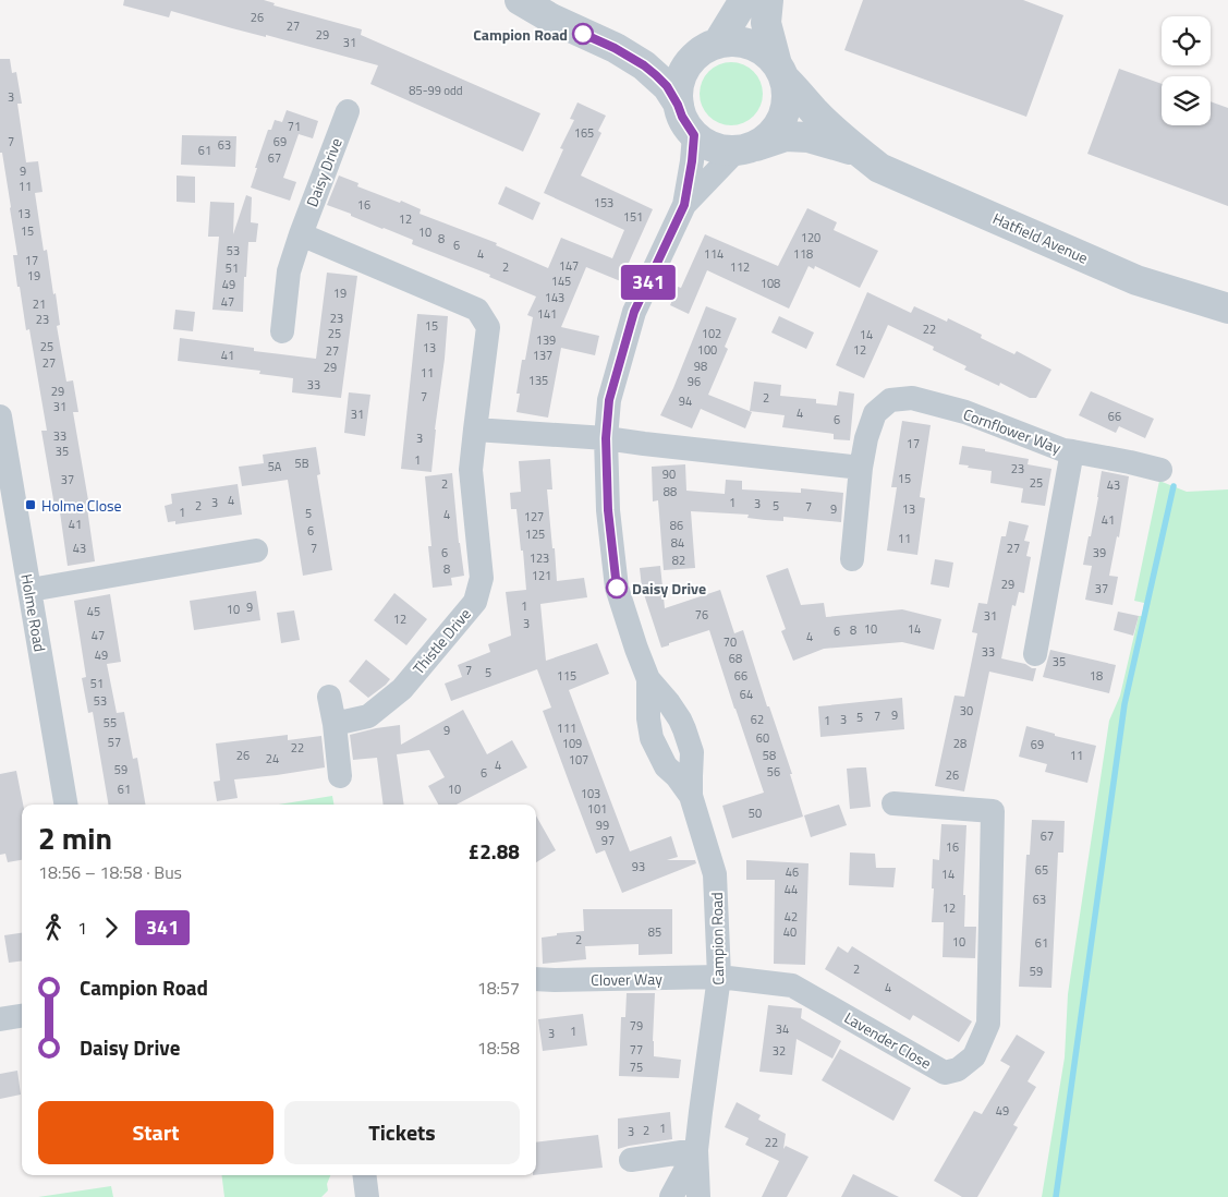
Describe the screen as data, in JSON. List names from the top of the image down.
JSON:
{
  "streets": {
    "street": [
      "Daisy Drive",
      "Hatfield Avenue",
      "Cornflower Way",
      "Holme Road",
      "Thistle Drive",
      "Campion Road",
      "Clover Way",
      "Lavender Close"
    ]
  },
  "crossings": [
    ["Campion Road", "Clover Way"],
    ["Campion Road", "Lavender Close"],
    ["Clover Way", "Lavender Close"]
  ],
  "places": {
    "other": ["Campion Road", "Daisy Drive"],
    "transit": ["Holme Close"]
  },
  "lines": ["bus line 341"],
  "house_numbers": [
    "26",
    "27",
    "29",
    "31",
    "85-99 odd",
    "3",
    "71",
    "165",
    "7",
    "69",
    "63",
    "61",
    "67",
    "9",
    "11",
    "153",
    "16",
    "13",
    "151",
    "12",
    "15",
    "10",
    "120",
    "8",
    "6",
    "53",
    "4",
    "114",
    "118",
    "17",
    "147",
    "2",
    "112",
    "51",
    "19",
    "145",
    "108",
    "49",
    "19",
    "143",
    "47",
    "21",
    "141",
    "23",
    "23",
    "15",
    "22",
    "25",
    "102",
    "14",
    "139",
    "25",
    "13",
    "100",
    "12",
    "27",
    "41",
    "137",
    "27",
    "98",
    "29",
    "11",
    "135",
    "96",
    "33",
    "29",
    "7",
    "2",
    "94",
    "31",
    "4",
    "31",
    "66",
    "6",
    "33",
    "3",
    "17",
    "35",
    "1",
    "5B",
    "5A",
    "23",
    "90",
    "15",
    "37",
    "25",
    "2",
    "43",
    "88",
    "4",
    "3",
    "1",
    "3",
    "2",
    "5",
    "7",
    "9",
    "13",
    "1",
    "5",
    "4",
    "127",
    "41",
    "41",
    "86",
    "6",
    "125",
    "11",
    "84",
    "43",
    "7",
    "27",
    "6",
    "39",
    "123",
    "82",
    "8",
    "121",
    "29",
    "37",
    "1",
    "9",
    "10",
    "45",
    "76",
    "31",
    "12",
    "3",
    "10",
    "14",
    "8",
    "6",
    "47",
    "4",
    "70",
    "33",
    "49",
    "68",
    "35",
    "7",
    "5",
    "115",
    "66",
    "18",
    "51",
    "64",
    "53",
    "30",
    "9",
    "7",
    "5",
    "62",
    "3",
    "1",
    "55",
    "111",
    "9",
    "60",
    "57",
    "109",
    "28",
    "69",
    "22",
    "26",
    "58",
    "11",
    "24",
    "107",
    "4",
    "59",
    "56",
    "6",
    "26",
    "61",
    "10",
    "103",
    "101",
    "50",
    "99",
    "67",
    "97",
    "16",
    "93",
    "65",
    "46",
    "14",
    "44",
    "63",
    "12",
    "42",
    "85",
    "40",
    "2",
    "10",
    "61",
    "2",
    "59",
    "4",
    "79",
    "34",
    "1",
    "3",
    "77",
    "32",
    "75",
    "49",
    "1",
    "2",
    "3",
    "22"
  ],
  "page": {
    "on_map": "341",
    "heading": ["2 min", "18:56 – 18:58 · Bus", "£2.88"],
    "legs": ["1", "341"],
    "list": [
      {
        "name": "Campion Road",
        "value": "18:57"
      },
      {
        "name": "Daisy Drive",
        "value": "18:58"
      }
    ],
    "buttons": ["Start", "Tickets"]
  }
}
